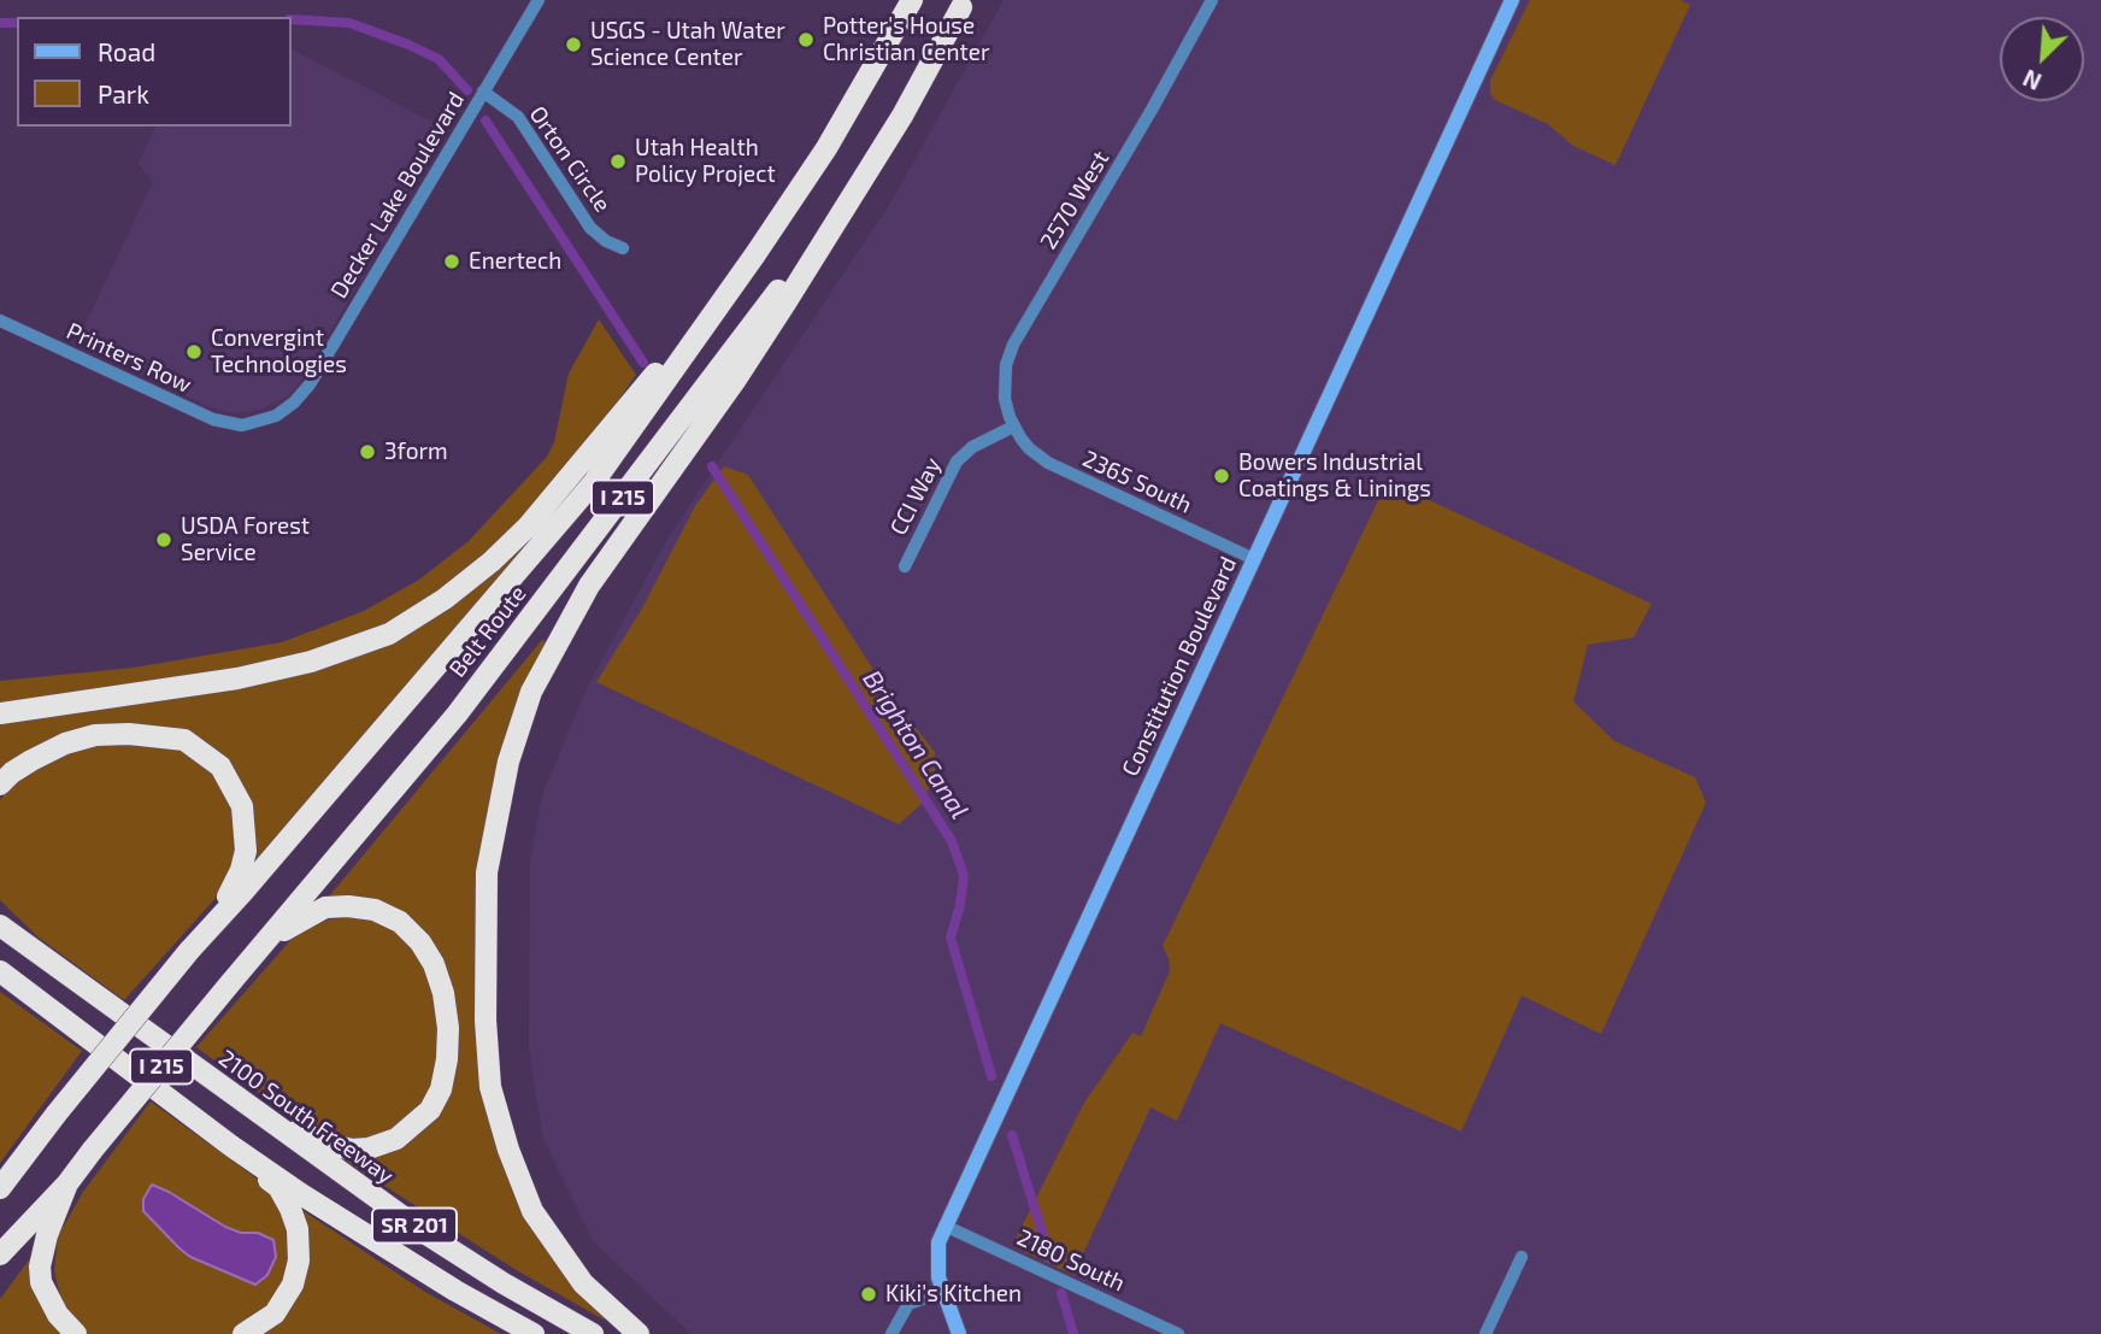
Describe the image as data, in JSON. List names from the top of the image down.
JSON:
{
  "streets": {
    "highway": [
      "I 215",
      "Belt Route",
      "2100 South Freeway",
      "SR 201"
    ],
    "street": [
      "Orton Circle",
      "Decker Lake Boulevard",
      "2570 West",
      "Printers Row",
      "2365 South",
      "CCI Way",
      "Constitution Boulevard",
      "2180 South"
    ]
  },
  "crossings": [
    ["Orton Circle", "Decker Lake Boulevard"],
    ["Decker Lake Boulevard", "Printers Row"],
    ["2570 West", "2365 South"],
    ["2570 West", "CCI Way"],
    ["2365 South", "CCI Way"],
    ["2365 South", "Constitution Boulevard"],
    ["Constitution Boulevard", "2180 South"]
  ],
  "water": ["Brighton Canal"],
  "places": [
    "Potter's House Christian Center",
    "USGS - Utah Water Science Center",
    "Utah Health Policy Project",
    "Enertech",
    "Convergint Technologies",
    "3form",
    "Bowers Industrial Coatings & Linings",
    "USDA Forest Service",
    "Kiki's Kitchen"
  ],
  "legend": ["Road", "Park"],
  "north": "bottom left"
}
